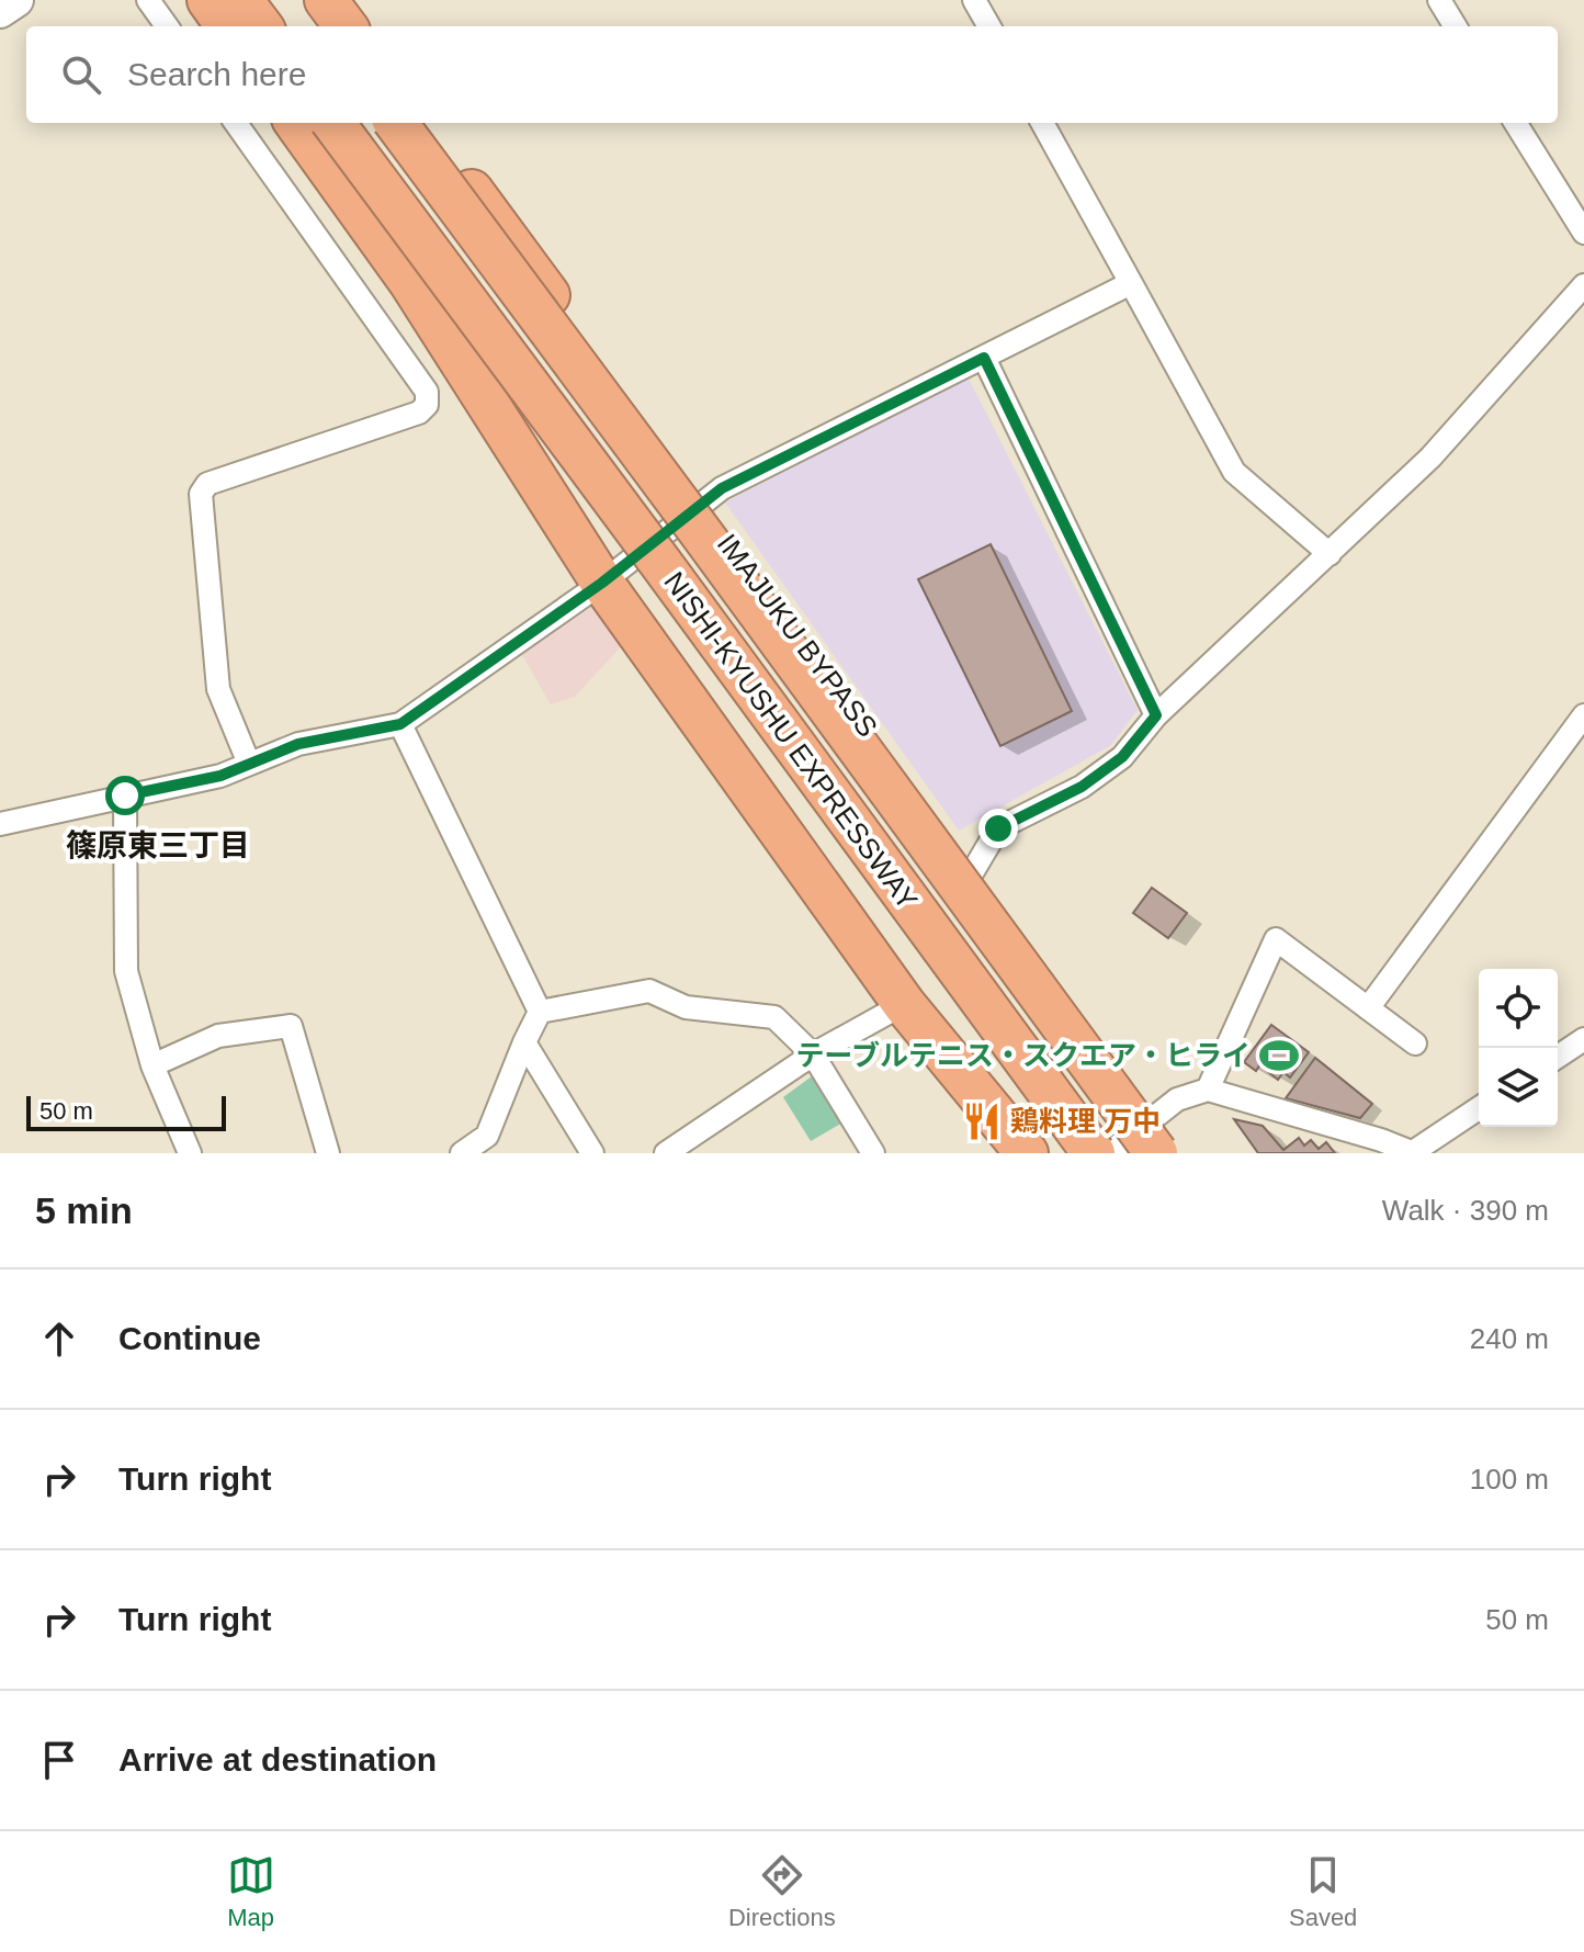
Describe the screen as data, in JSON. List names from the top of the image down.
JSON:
{
  "streets": {
    "highway": ["IMAJUKU BYPASS", "NISHI-KYUSHU EXPRESSWAY"]
  },
  "crossings": [
    ["IMAJUKU BYPASS", "NISHI-KYUSHU EXPRESSWAY"]
  ],
  "districts": ["篠原東三丁目"],
  "places": {
    "sports": ["テーブルテニス・スクエア・ヒライ"],
    "restaurant": ["鶏料理 万中"]
  },
  "scale_bar": "50 m",
  "page": {
    "search": "Search here",
    "scale": "50 m",
    "heading": ["5 min", "Walk · 390 m"],
    "list": [
      ["Continue", "240 m"],
      ["Turn right", "100 m"],
      ["Turn right", "50 m"],
      "Arrive at destination"
    ],
    "nav": ["Map", "Directions", "Saved"]
  }
}
